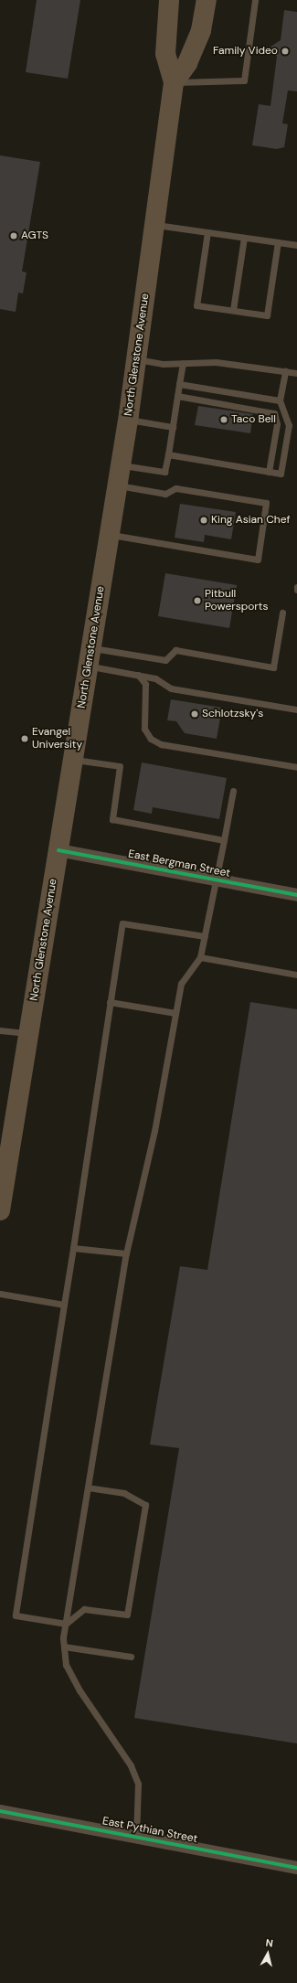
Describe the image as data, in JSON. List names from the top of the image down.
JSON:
{
  "streets": {
    "main road": ["North Glenstone Avenue"],
    "street": ["East Bergman Street", "East Pythian Street"]
  },
  "crossings": [
    ["North Glenstone Avenue", "East Bergman Street"]
  ],
  "places": [
    "Family Video",
    "AGTS",
    "Taco Bell",
    "King Asian Chef",
    "Pitbull Powersports",
    "Schlotzsky's",
    "Evangel University"
  ],
  "north": "top"
}
